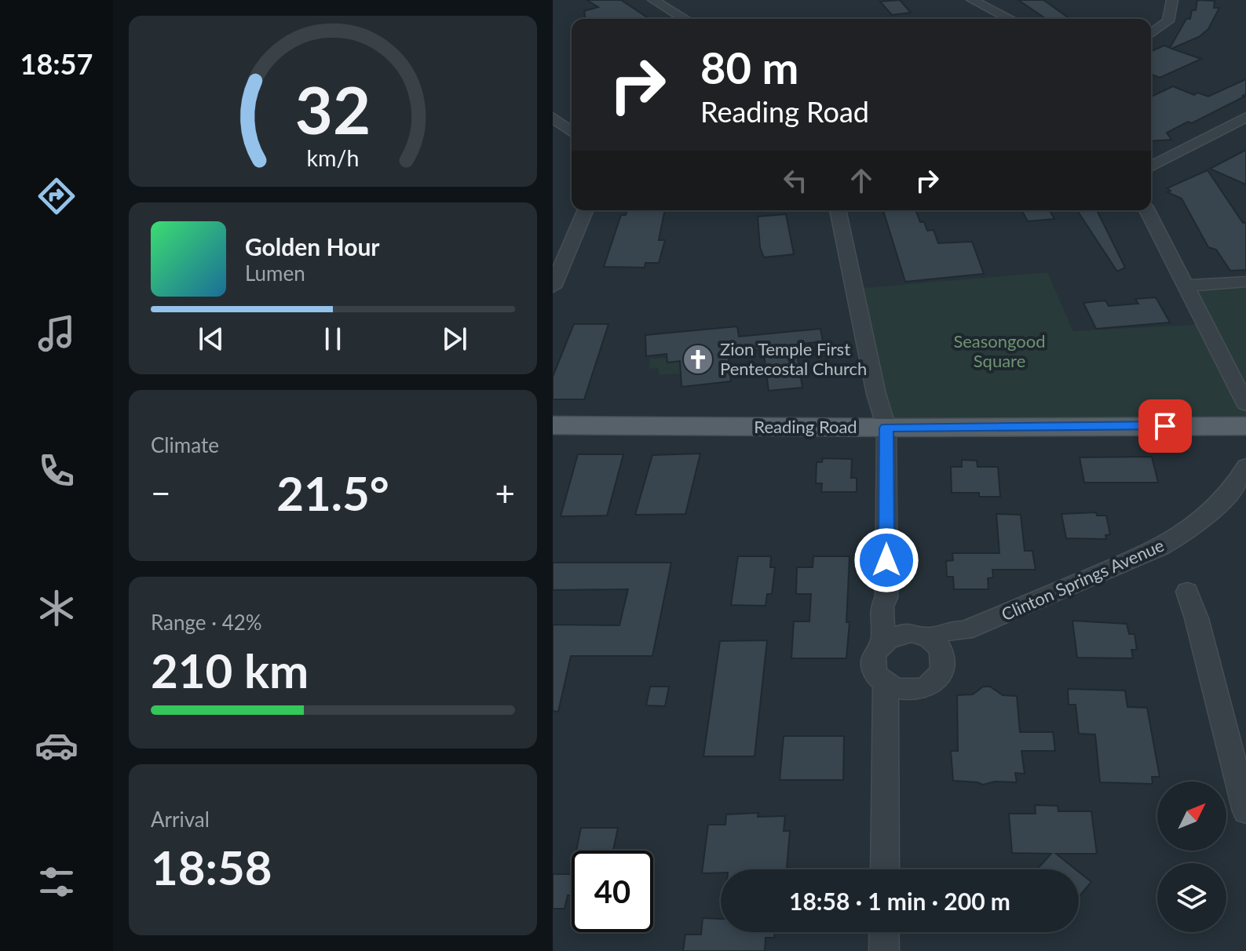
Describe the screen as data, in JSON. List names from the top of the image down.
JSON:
{
  "streets": {
    "main road": ["Reading Road"],
    "street": ["Clinton Springs Avenue"]
  },
  "parks": ["Seasongood Square"],
  "places": {
    "church": ["Zion Temple First Pentecostal Church"]
  },
  "north": "top right",
  "page": {
    "tabs": "18:57",
    "turn": ["80 m", "Reading Road"],
    "song": ["Golden Hour", "Lumen"],
    "tile": [
      "Climate",
      ["Range · 42%", "210 km"],
      ["Arrival", "18:58"]
    ],
    "heat": ["−", "21.5°", "+"],
    "limit": "40",
    "trip": "18:58 · 1 min · 200 m",
    "gauge": ["32", "km/h"]
  }
}
